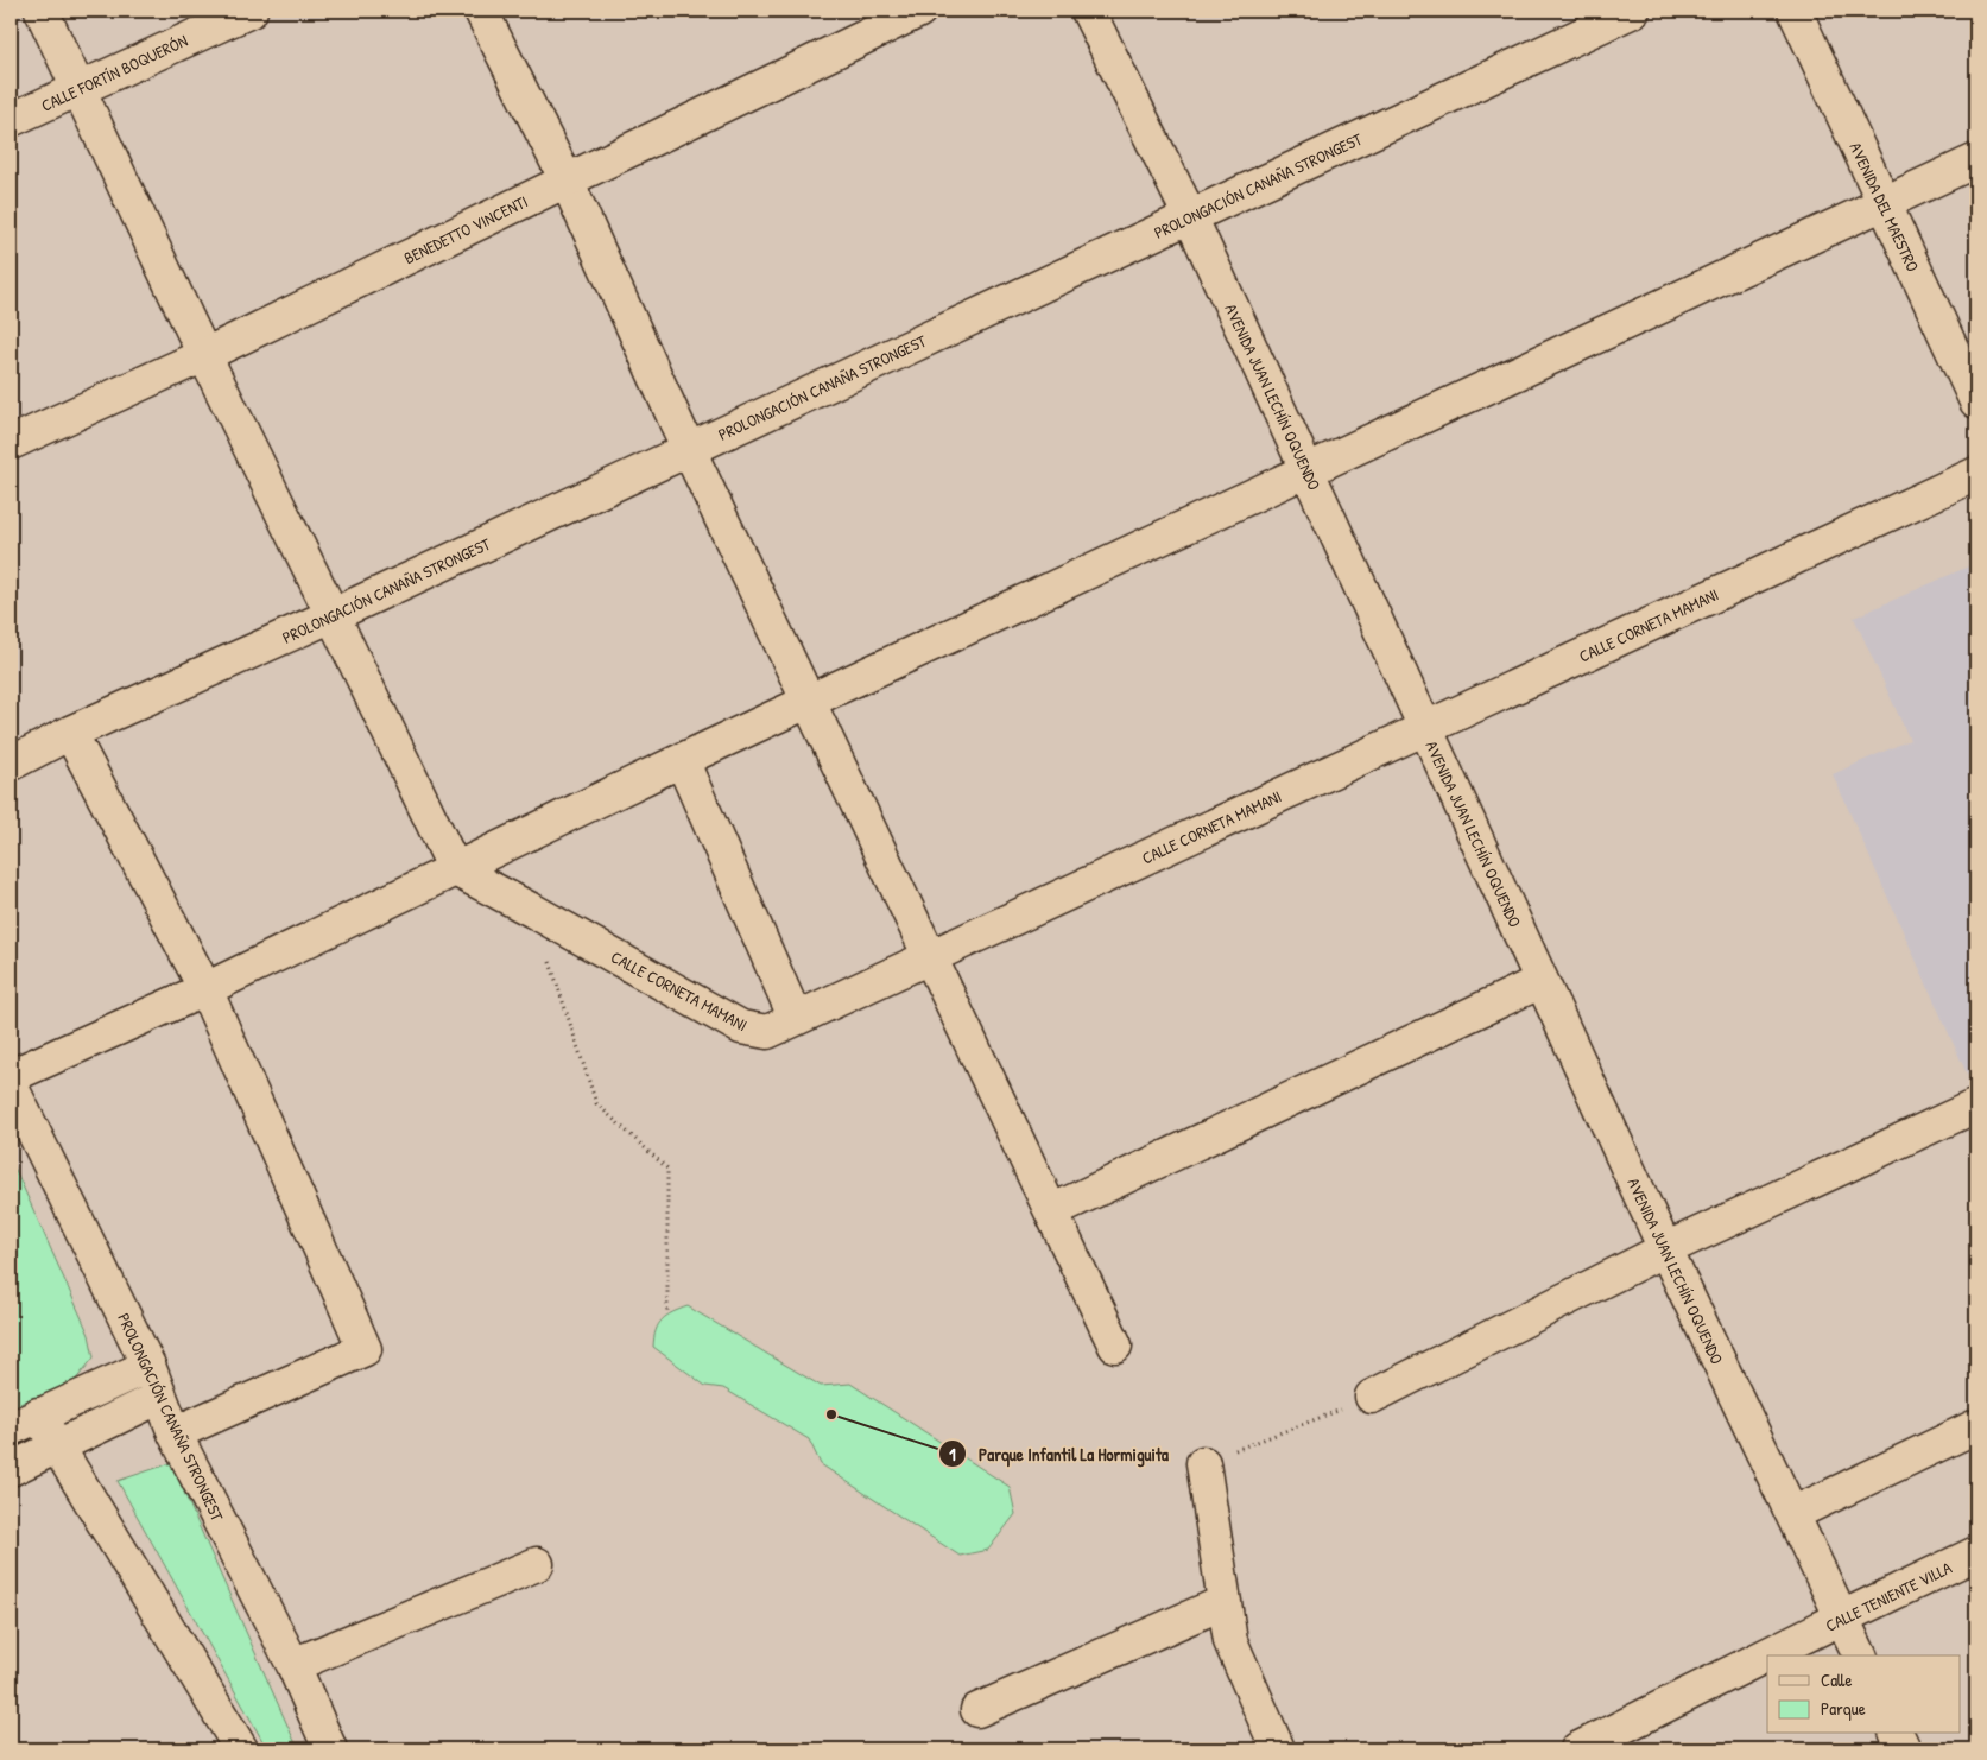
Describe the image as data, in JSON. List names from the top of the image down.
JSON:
{
  "streets": {
    "street": [
      "CALLE FORTÍN BOQUERÓN",
      "PROLONGACIÓN CANAÑA STRONGEST",
      "AVENIDA DEL MAESTRO",
      "BENEDETTO VINCENTI",
      "AVENIDA JUAN LECHÍN OQUENDO",
      "CALLE CORNETA MAMANI",
      "CALLE TENIENTE VILLA"
    ]
  },
  "crossings": [
    ["PROLONGACIÓN CANAÑA STRONGEST", "AVENIDA JUAN LECHÍN OQUENDO"],
    ["AVENIDA JUAN LECHÍN OQUENDO", "CALLE CORNETA MAMANI"],
    ["AVENIDA JUAN LECHÍN OQUENDO", "CALLE TENIENTE VILLA"]
  ],
  "places": ["Parque Infantil La Hormiguita"],
  "legend": ["Calle", "Parque"]
}
